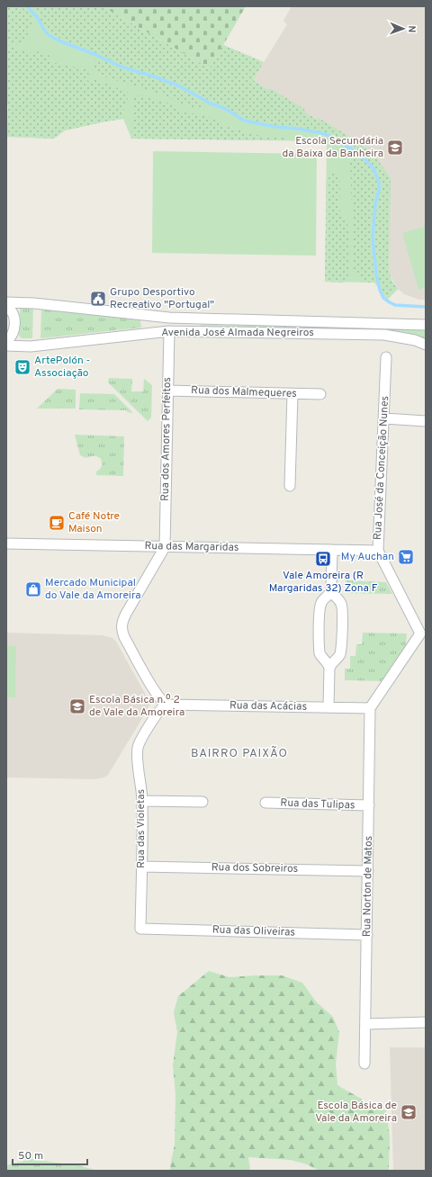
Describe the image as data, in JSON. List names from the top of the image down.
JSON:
{
  "streets": {
    "street": [
      "Avenida José Almada Negreiros",
      "Rua dos Malmequeres",
      "Rua dos Amores Perfeitos",
      "Rua José da Conceição Nunes",
      "Rua das Margaridas",
      "Rua das Acácias",
      "Rua das Tulipas",
      "Rua das Violetas",
      "Rua dos Sobreiros",
      "Rua Norton de Matos",
      "Rua das Oliveiras"
    ]
  },
  "crossings": [
    ["Avenida José Almada Negreiros", "Rua dos Amores Perfeitos"],
    ["Rua dos Malmequeres", "Rua dos Amores Perfeitos"],
    ["Rua dos Amores Perfeitos", "Rua das Margaridas"],
    ["Rua José da Conceição Nunes", "Rua das Margaridas"],
    ["Rua das Acácias", "Rua das Violetas"],
    ["Rua das Acácias", "Rua Norton de Matos"],
    ["Rua das Tulipas", "Rua Norton de Matos"],
    ["Rua das Violetas", "Rua dos Sobreiros"],
    ["Rua das Violetas", "Rua das Oliveiras"],
    ["Rua dos Sobreiros", "Rua Norton de Matos"],
    ["Rua Norton de Matos", "Rua das Oliveiras"]
  ],
  "districts": ["BAIRRO PAIXÃO"],
  "places": {
    "school or university": ["Escola Secundária da Baixa da Banheira", "Escola Básica n.º 2 de Vale da Amoreira", "Escola Básica de Vale da Amoreira"],
    "public building": ["Grupo Desportivo Recreativo \"Portugal\""],
    "theatre": ["ArtePolón - Associação"],
    "cafe": ["Café Notre Maison"],
    "supermarket": ["My Auchan"],
    "bus stop": ["Vale Amoreira (R Margaridas 32) Zona F"],
    "shop": ["Mercado Municipal do Vale da Amoreira"]
  },
  "scale_bar": "50 m",
  "north": "right"
}
